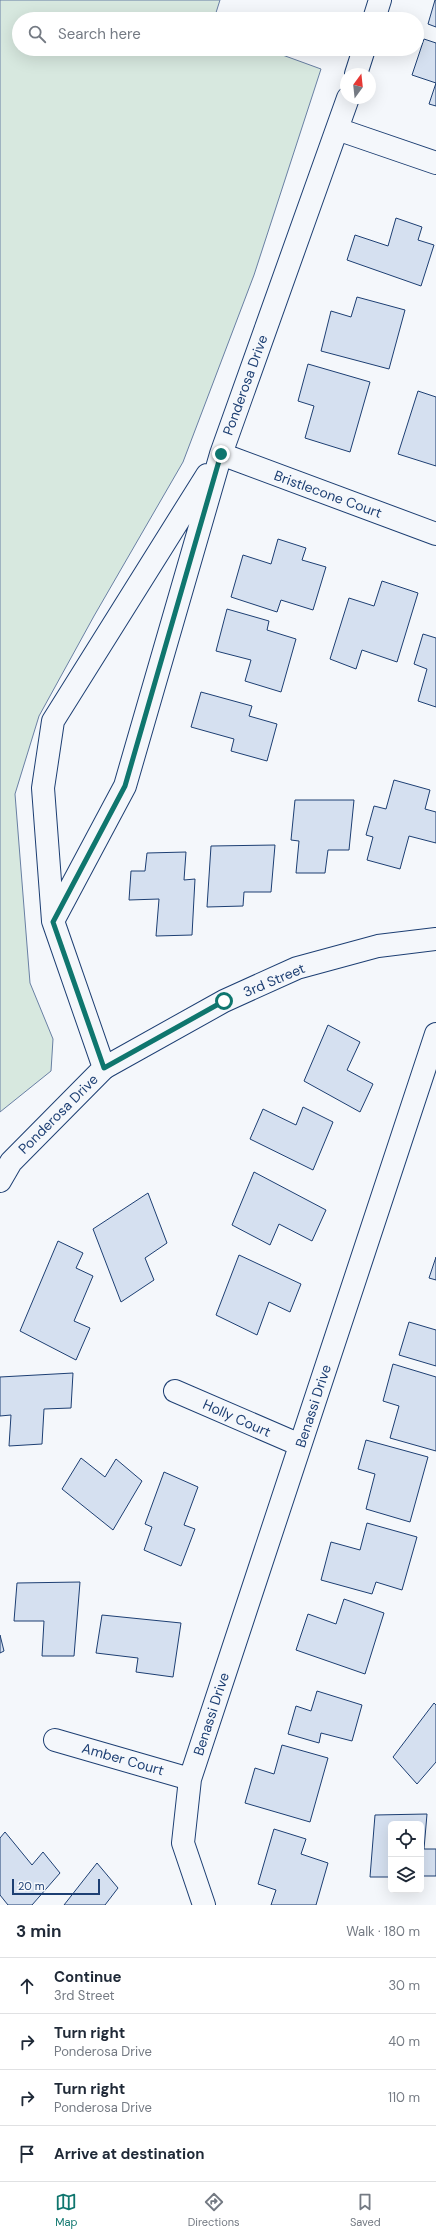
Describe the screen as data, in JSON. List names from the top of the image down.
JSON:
{
  "streets": {
    "street": [
      "Ponderosa Drive",
      "Bristlecone Court",
      "3rd Street",
      "Benassi Drive",
      "Holly Court",
      "Amber Court"
    ]
  },
  "crossings": [
    ["Ponderosa Drive", "Bristlecone Court"],
    ["Ponderosa Drive", "3rd Street"],
    ["Benassi Drive", "Holly Court"],
    ["Benassi Drive", "Amber Court"]
  ],
  "scale_bar": "20 m",
  "north": "top",
  "page": {
    "search": "Search here",
    "scale": "20 m",
    "heading": ["3 min", "Walk · 180 m"],
    "list": [
      ["Continue", "3rd Street", "30 m"],
      ["Turn right", "Ponderosa Drive", "40 m"],
      ["Turn right", "Ponderosa Drive", "110 m"],
      "Arrive at destination"
    ],
    "nav": ["Map", "Directions", "Saved"]
  }
}
